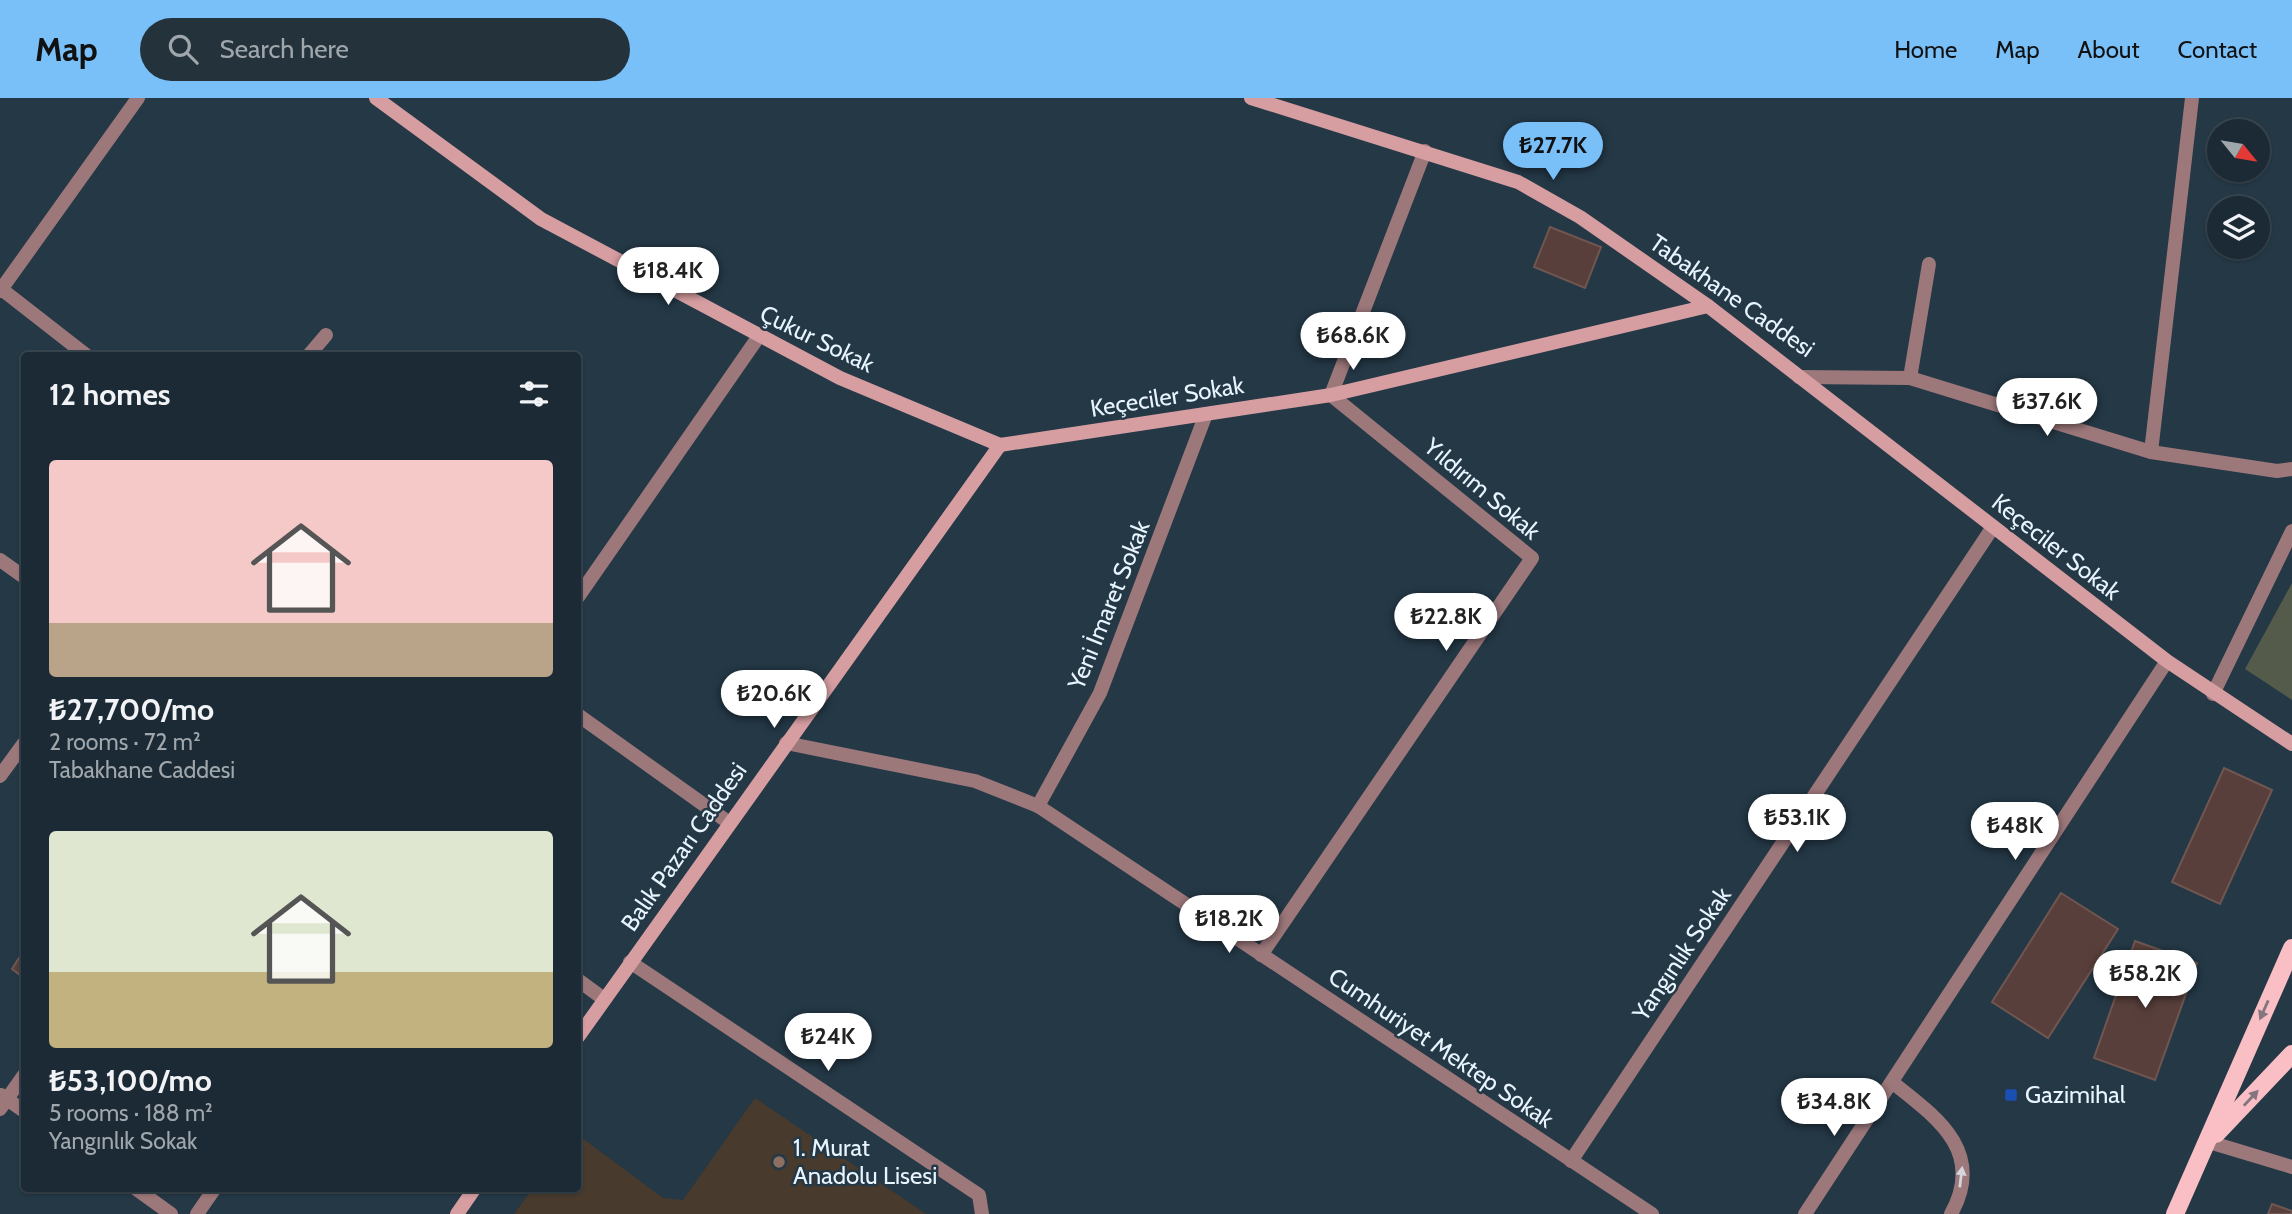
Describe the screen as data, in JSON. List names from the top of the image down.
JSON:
{
  "streets": {
    "street": [
      "Tabakhane Caddesi",
      "Çukur Sokak",
      "Keçeciler Sokak",
      "Yıldırım Sokak",
      "Yeni İmaret Sokak",
      "Balık Pazarı Caddesi",
      "Yangınlık Sokak",
      "Cumhuriyet Mektep Sokak"
    ]
  },
  "crossings": [
    ["Tabakhane Caddesi", "Keçeciler Sokak"],
    ["Çukur Sokak", "Keçeciler Sokak"],
    ["Çukur Sokak", "Balık Pazarı Caddesi"],
    ["Keçeciler Sokak", "Yıldırım Sokak"],
    ["Keçeciler Sokak", "Yeni İmaret Sokak"],
    ["Keçeciler Sokak", "Balık Pazarı Caddesi"],
    ["Keçeciler Sokak", "Yangınlık Sokak"],
    ["Yıldırım Sokak", "Cumhuriyet Mektep Sokak"],
    ["Yeni İmaret Sokak", "Cumhuriyet Mektep Sokak"],
    ["Balık Pazarı Caddesi", "Cumhuriyet Mektep Sokak"],
    ["Yangınlık Sokak", "Cumhuriyet Mektep Sokak"]
  ],
  "places": {
    "transit": ["Gazimihal"],
    "other": ["1. Murat Anadolu Lisesi"]
  },
  "north": "bottom right",
  "page": {
    "header": "Map",
    "search": "Search here",
    "nav": [
      "Home",
      "Map",
      "About",
      "Contact"
    ],
    "price": [
      "₺27.7K",
      "₺18.4K",
      "₺68.6K",
      "₺37.6K",
      "₺22.8K",
      "₺20.6K",
      "₺53.1K",
      "₺48K",
      "₺18.2K",
      "₺58.2K",
      "₺24K",
      "₺34.8K"
    ],
    "heading": "12 homes",
    "list": [
      {
        "name": "₺27,700/mo",
        "note": "2 rooms · 72 m² · Tabakhane Caddesi"
      },
      {
        "name": "₺53,100/mo",
        "note": "5 rooms · 188 m² · Yangınlık Sokak"
      }
    ]
  }
}
